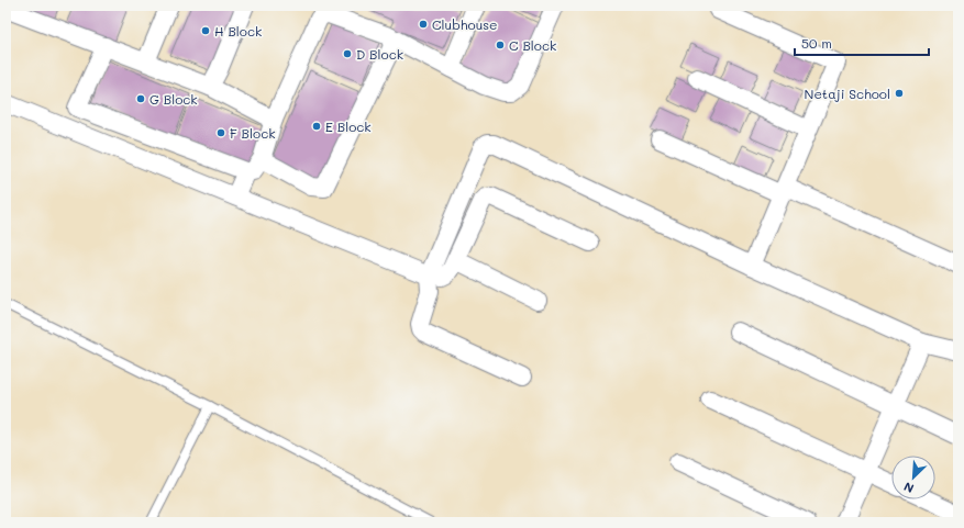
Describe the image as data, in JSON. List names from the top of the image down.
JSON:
{
  "places": [
    "Clubhouse",
    "H Block",
    "C Block",
    "D Block",
    "Netaji School",
    "G Block",
    "E Block",
    "F Block"
  ],
  "scale_bar": "50 m",
  "north": "bottom left"
}
